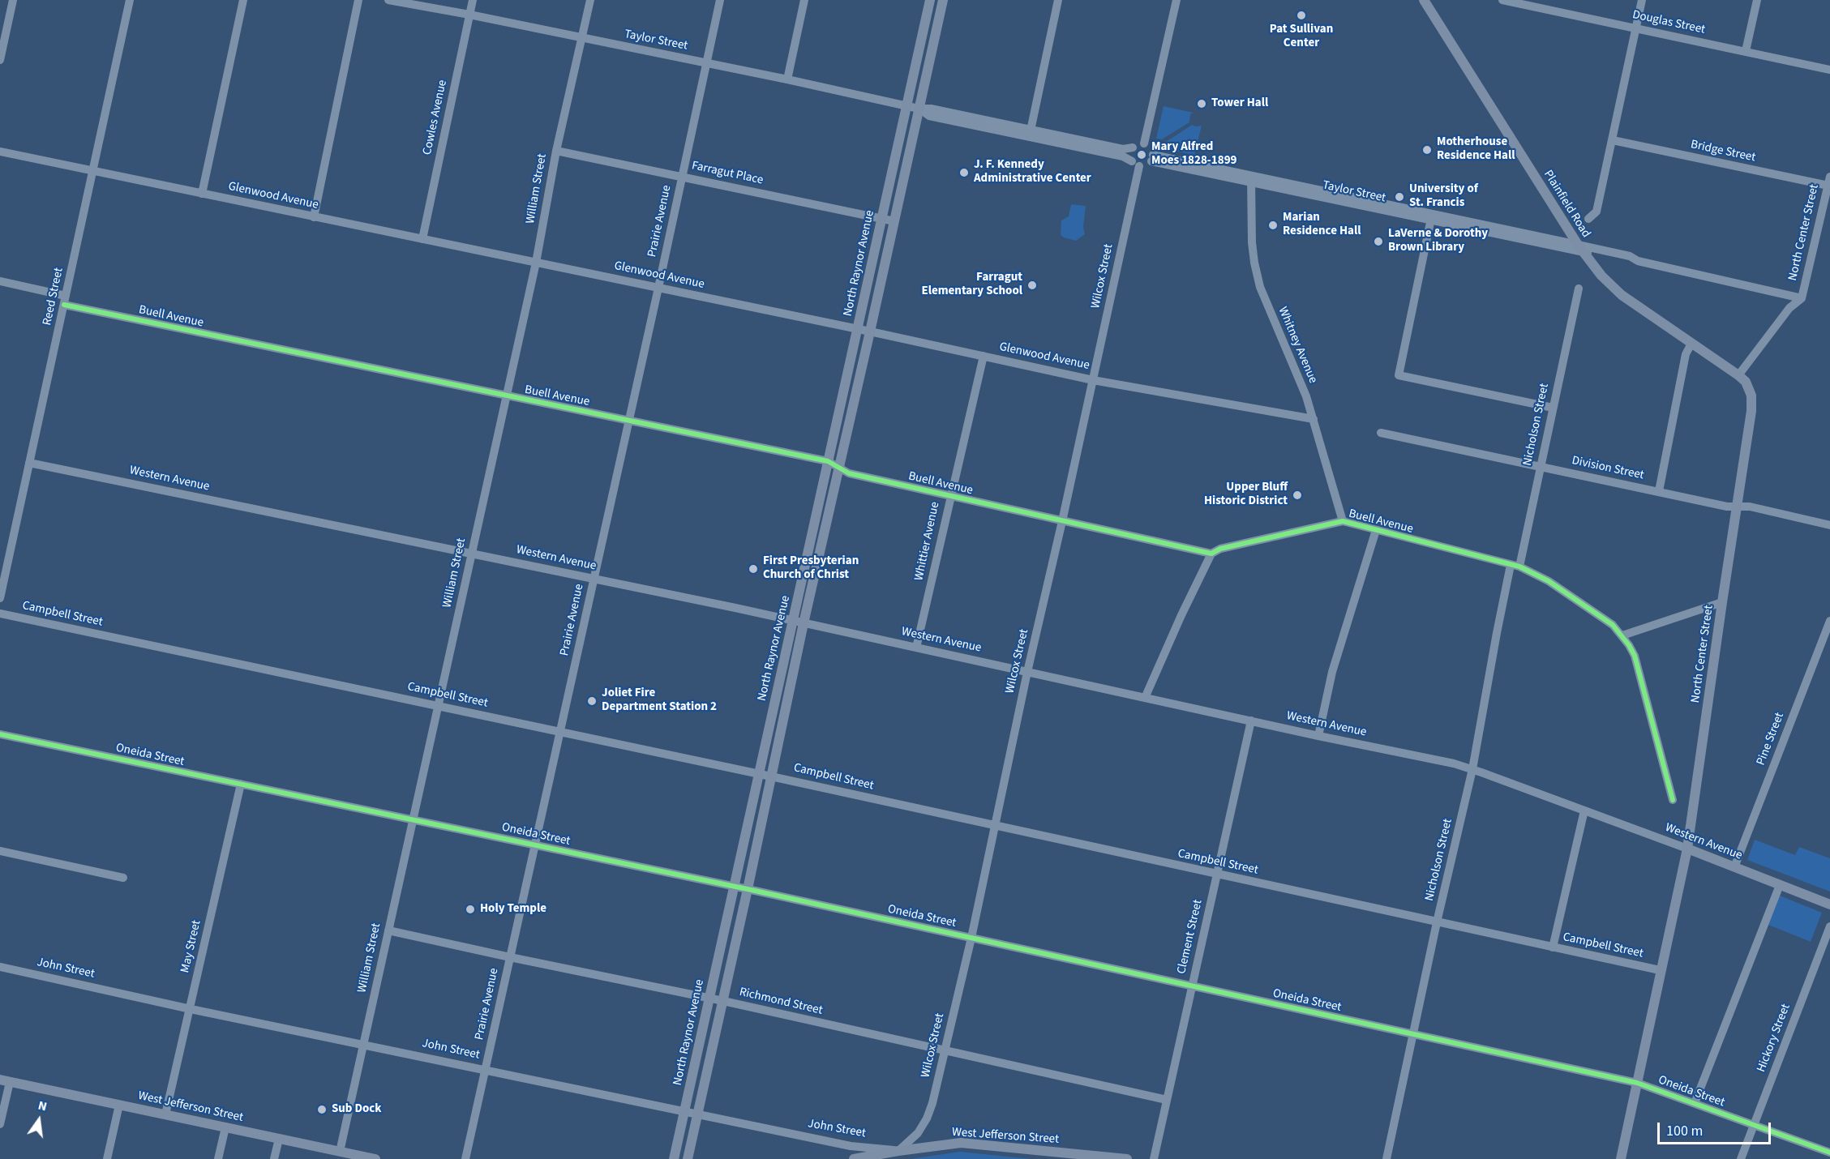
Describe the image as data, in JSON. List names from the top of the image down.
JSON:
{
  "streets": {
    "main road": [
      "Plainfield Road",
      "North Center Street",
      "North Raynor Avenue",
      "Western Avenue",
      "West Jefferson Street"
    ],
    "street": [
      "Douglas Street",
      "Taylor Street",
      "Cowles Avenue",
      "Bridge Street",
      "Farragut Place",
      "William Street",
      "Glenwood Avenue",
      "Prairie Avenue",
      "Wilcox Street",
      "Reed Street",
      "Buell Avenue",
      "Whitney Avenue",
      "Nicholson Street",
      "Division Street",
      "Whittier Avenue",
      "Campbell Street",
      "Pine Street",
      "Oneida Street",
      "Clement Street",
      "May Street",
      "John Street",
      "Richmond Street",
      "Hickory Street"
    ]
  },
  "crossings": [
    ["Taylor Street", "Cowles Avenue"],
    ["Taylor Street", "William Street"],
    ["Taylor Street", "Plainfield Road"],
    ["Taylor Street", "Prairie Avenue"],
    ["Taylor Street", "North Center Street"],
    ["Taylor Street", "North Raynor Avenue"],
    ["Taylor Street", "Wilcox Street"],
    ["Taylor Street", "Whitney Avenue"],
    ["Cowles Avenue", "Glenwood Avenue"],
    ["Bridge Street", "North Center Street"],
    ["Farragut Place", "William Street"],
    ["Farragut Place", "Prairie Avenue"],
    ["Farragut Place", "North Raynor Avenue"],
    ["William Street", "Glenwood Avenue"],
    ["William Street", "Buell Avenue"],
    ["William Street", "Western Avenue"],
    ["William Street", "Campbell Street"],
    ["William Street", "Oneida Street"],
    ["William Street", "John Street"],
    ["William Street", "Richmond Street"],
    ["William Street", "West Jefferson Street"],
    ["Glenwood Avenue", "Prairie Avenue"],
    ["Glenwood Avenue", "North Raynor Avenue"],
    ["Glenwood Avenue", "Wilcox Street"],
    ["Glenwood Avenue", "Reed Street"],
    ["Glenwood Avenue", "Whitney Avenue"],
    ["Glenwood Avenue", "Whittier Avenue"],
    ["Plainfield Road", "North Center Street"],
    ["Prairie Avenue", "Buell Avenue"],
    ["Prairie Avenue", "Western Avenue"],
    ["Prairie Avenue", "Campbell Street"],
    ["Prairie Avenue", "Oneida Street"],
    ["Prairie Avenue", "John Street"],
    ["Prairie Avenue", "Richmond Street"],
    ["North Center Street", "Division Street"],
    ["North Center Street", "Western Avenue"],
    ["North Center Street", "Campbell Street"],
    ["North Center Street", "Oneida Street"],
    ["North Raynor Avenue", "Buell Avenue"],
    ["North Raynor Avenue", "Western Avenue"],
    ["North Raynor Avenue", "Campbell Street"],
    ["North Raynor Avenue", "Oneida Street"],
    ["North Raynor Avenue", "John Street"],
    ["North Raynor Avenue", "Richmond Street"],
    ["Wilcox Street", "Buell Avenue"],
    ["Wilcox Street", "Western Avenue"],
    ["Wilcox Street", "Campbell Street"],
    ["Wilcox Street", "Oneida Street"],
    ["Wilcox Street", "John Street"],
    ["Wilcox Street", "Richmond Street"],
    ["Wilcox Street", "West Jefferson Street"],
    ["Reed Street", "Buell Avenue"],
    ["Reed Street", "Western Avenue"],
    ["Buell Avenue", "Whitney Avenue"],
    ["Buell Avenue", "Nicholson Street"],
    ["Buell Avenue", "Whittier Avenue"],
    ["Nicholson Street", "Division Street"],
    ["Nicholson Street", "Western Avenue"],
    ["Nicholson Street", "Campbell Street"],
    ["Nicholson Street", "Oneida Street"],
    ["Western Avenue", "Whittier Avenue"],
    ["Western Avenue", "Pine Street"],
    ["Western Avenue", "Clement Street"],
    ["Campbell Street", "Clement Street"],
    ["Oneida Street", "Clement Street"],
    ["Oneida Street", "May Street"],
    ["Oneida Street", "Hickory Street"],
    ["Clement Street", "Richmond Street"],
    ["May Street", "John Street"],
    ["May Street", "West Jefferson Street"],
    ["John Street", "West Jefferson Street"]
  ],
  "places": [
    "Pat Sullivan Center",
    "Tower Hall",
    "Motherhouse Residence Hall",
    "Mary Alfred Moes 1828-1899",
    "J. F. Kennedy Administrative Center",
    "University of St. Francis",
    "Marian Residence Hall",
    "LaVerne & Dorothy Brown Library",
    "Farragut Elementary School",
    "Upper Bluff Historic District",
    "First Presbyterian Church of Christ",
    "Joliet Fire Department Station 2",
    "Holy Temple",
    "Sub Dock"
  ],
  "scale_bar": "100 m",
  "north": "top"
}
